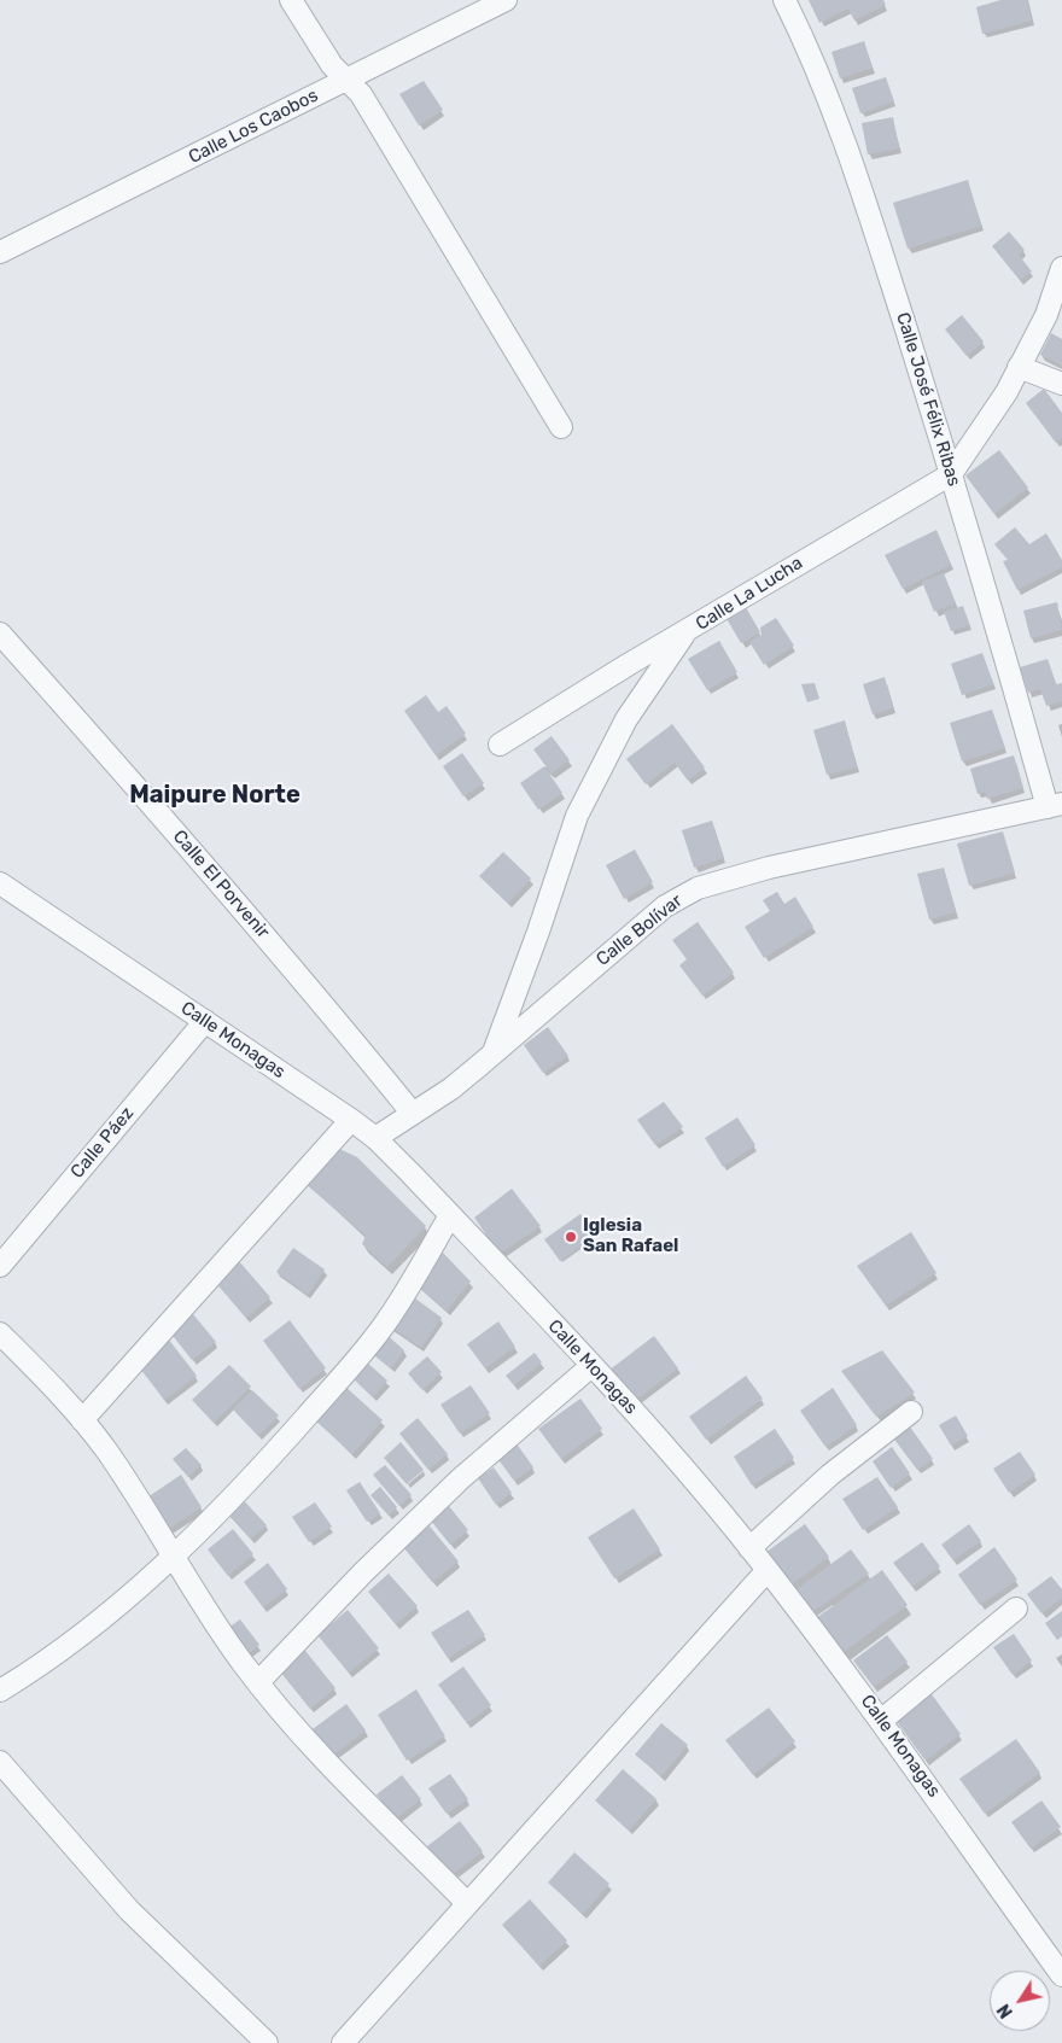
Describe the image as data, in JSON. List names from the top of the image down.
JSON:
{
  "streets": {
    "street": [
      "Calle Los Caobos",
      "Calle José Félix Ribas",
      "Calle La Lucha",
      "Calle El Porvenir",
      "Calle Bolívar",
      "Calle Monagas",
      "Calle Páez"
    ]
  },
  "crossings": [
    ["Calle José Félix Ribas", "Calle La Lucha"],
    ["Calle José Félix Ribas", "Calle Bolívar"],
    ["Calle La Lucha", "Calle Bolívar"],
    ["Calle El Porvenir", "Calle Bolívar"],
    ["Calle Bolívar", "Calle Monagas"],
    ["Calle Monagas", "Calle Páez"]
  ],
  "districts": ["Maipure Norte"],
  "places": ["Iglesia San Rafael"],
  "north": "bottom left"
}
